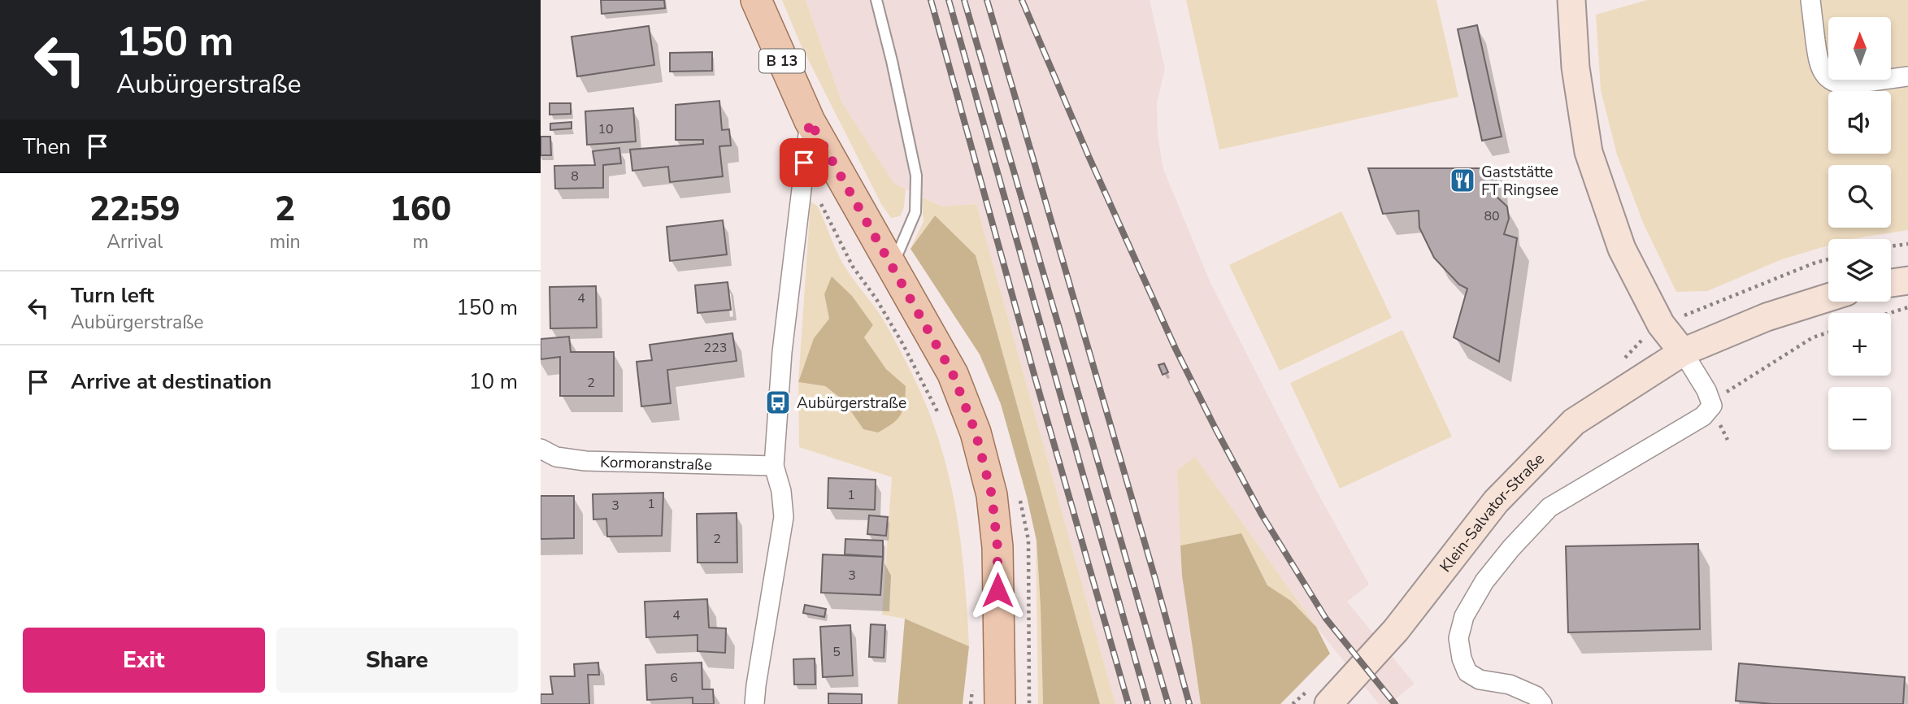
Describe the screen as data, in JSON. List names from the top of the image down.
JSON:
{
  "streets": {
    "main road": ["B 13", "Klein-Salvator-Straße"],
    "street": ["Kormoranstraße"]
  },
  "places": {
    "restaurant": ["Gaststätte FT Ringsee"],
    "bus stop": ["Aubürgerstraße"]
  },
  "house_numbers": [
    "10",
    "8",
    "80",
    "4",
    "223",
    "2",
    "1",
    "1",
    "3",
    "2",
    "3",
    "4",
    "5",
    "6"
  ],
  "north": "top",
  "page": {
    "turn": ["150 m", "Aubürgerstraße"],
    "map_buttons": ["+", "−"],
    "then": "Then",
    "eta": [
      "22:59",
      "Arrival",
      "2",
      "min",
      "160",
      "m"
    ],
    "list": [
      {
        "name": "Turn left",
        "note": "Aubürgerstraße",
        "value": "150 m"
      },
      {
        "name": "Arrive at destination",
        "value": "10 m"
      }
    ],
    "buttons": ["Exit", "Share"]
  }
}
